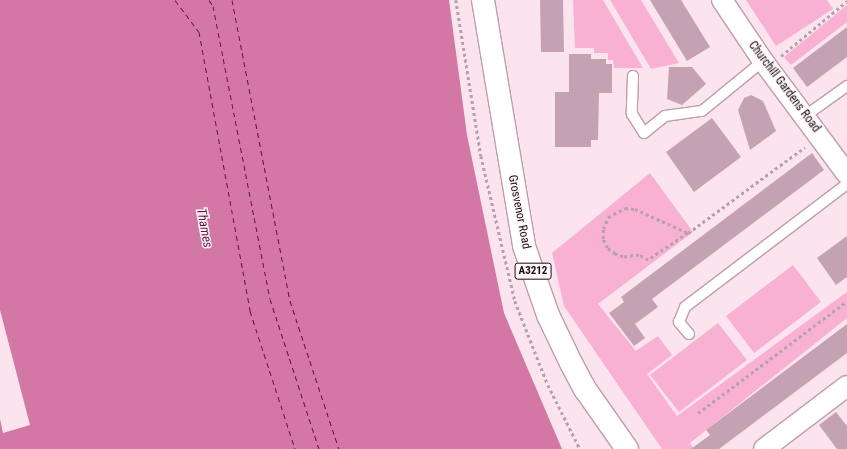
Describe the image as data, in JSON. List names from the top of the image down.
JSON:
{
  "streets": {
    "highway": ["Grosvenor Road", "A3212"],
    "street": ["Churchill Gardens Road"]
  },
  "water": ["Thames"]
}
